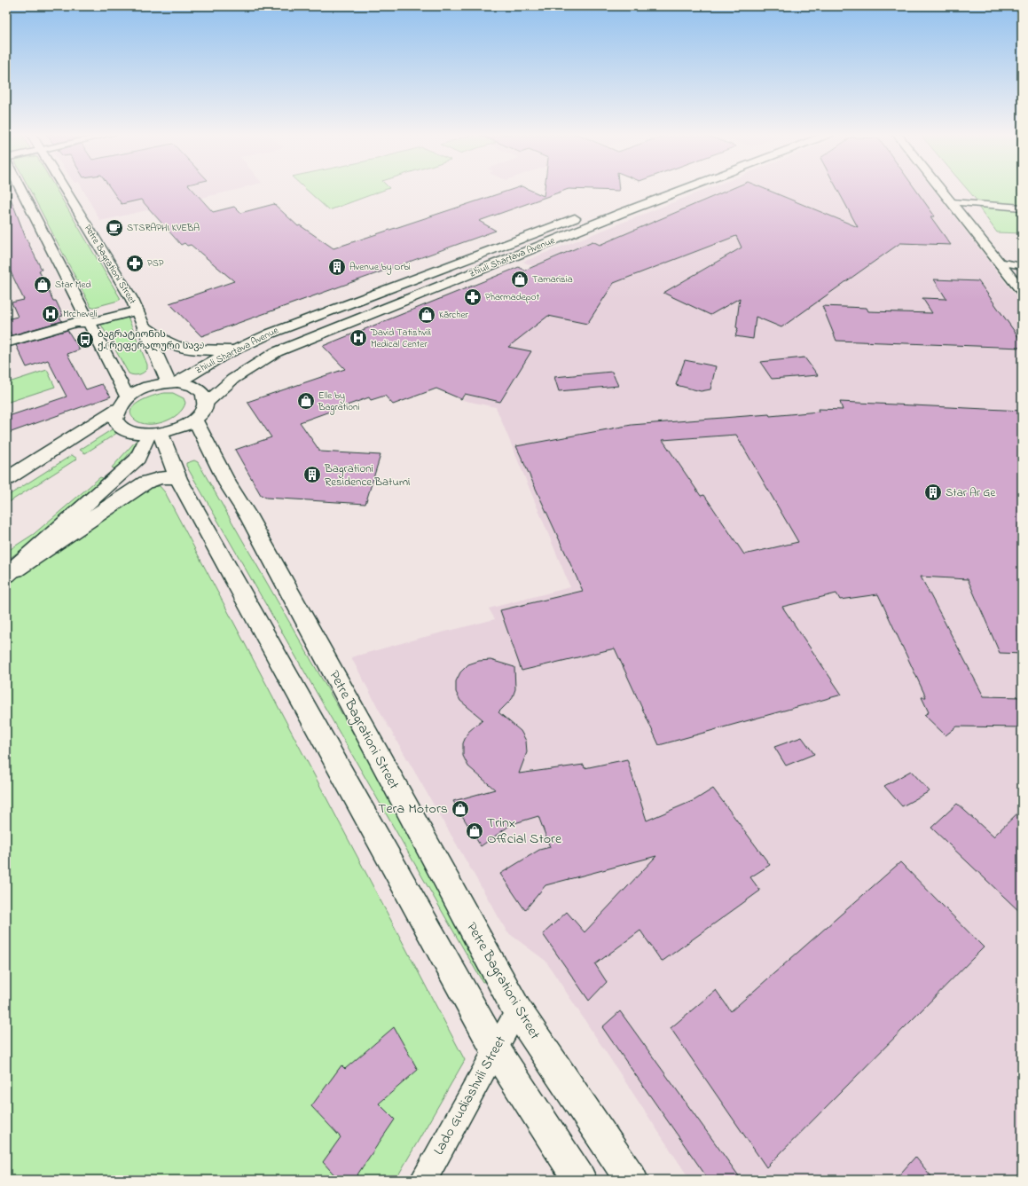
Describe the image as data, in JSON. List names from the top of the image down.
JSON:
{
  "streets": {
    "main road": ["Zhiuli Shartava Avenue", "Petre Bagrationi Street"],
    "street": ["Lado Gudiashvili Street"]
  },
  "crossings": [
    ["Zhiuli Shartava Avenue", "Petre Bagrationi Street"],
    ["Petre Bagrationi Street", "Lado Gudiashvili Street"]
  ],
  "places": {
    "cafe": ["STSRAPHI KVEBA"],
    "pharmacy": ["PSP", "Pharmadepot"],
    "building": ["Avenue by Orbi", "Bagrationi Residence Batumi", "Star Ar Ge"],
    "shop": [
      "Tamarisia",
      "Star Med",
      "Kärcher",
      "Elle by Bagrationi",
      "Tera Motors",
      "Trinx Official Store"
    ],
    "hospital": ["Mrcheveli", "David Tatishvili Medical Center"],
    "bus stop": ["ბაგრატიონის ქ.(რეფერალური სავ.)"]
  }
}
